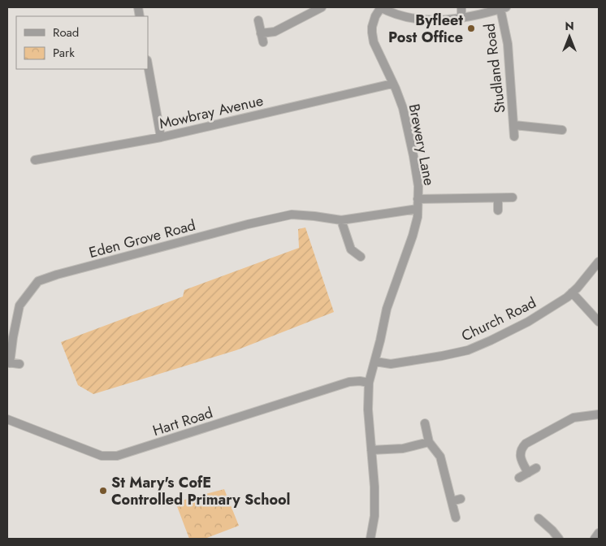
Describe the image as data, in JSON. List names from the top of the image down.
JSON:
{
  "streets": {
    "street": [
      "Studland Road",
      "Mowbray Avenue",
      "Brewery Lane",
      "Eden Grove Road",
      "Church Road",
      "Hart Road"
    ]
  },
  "crossings": [
    ["Mowbray Avenue", "Brewery Lane"],
    ["Brewery Lane", "Eden Grove Road"],
    ["Brewery Lane", "Church Road"]
  ],
  "places": ["Byfleet Post Office", "St Mary's CofE Controlled Primary School"],
  "legend": ["Road", "Park"],
  "north": "top"
}
